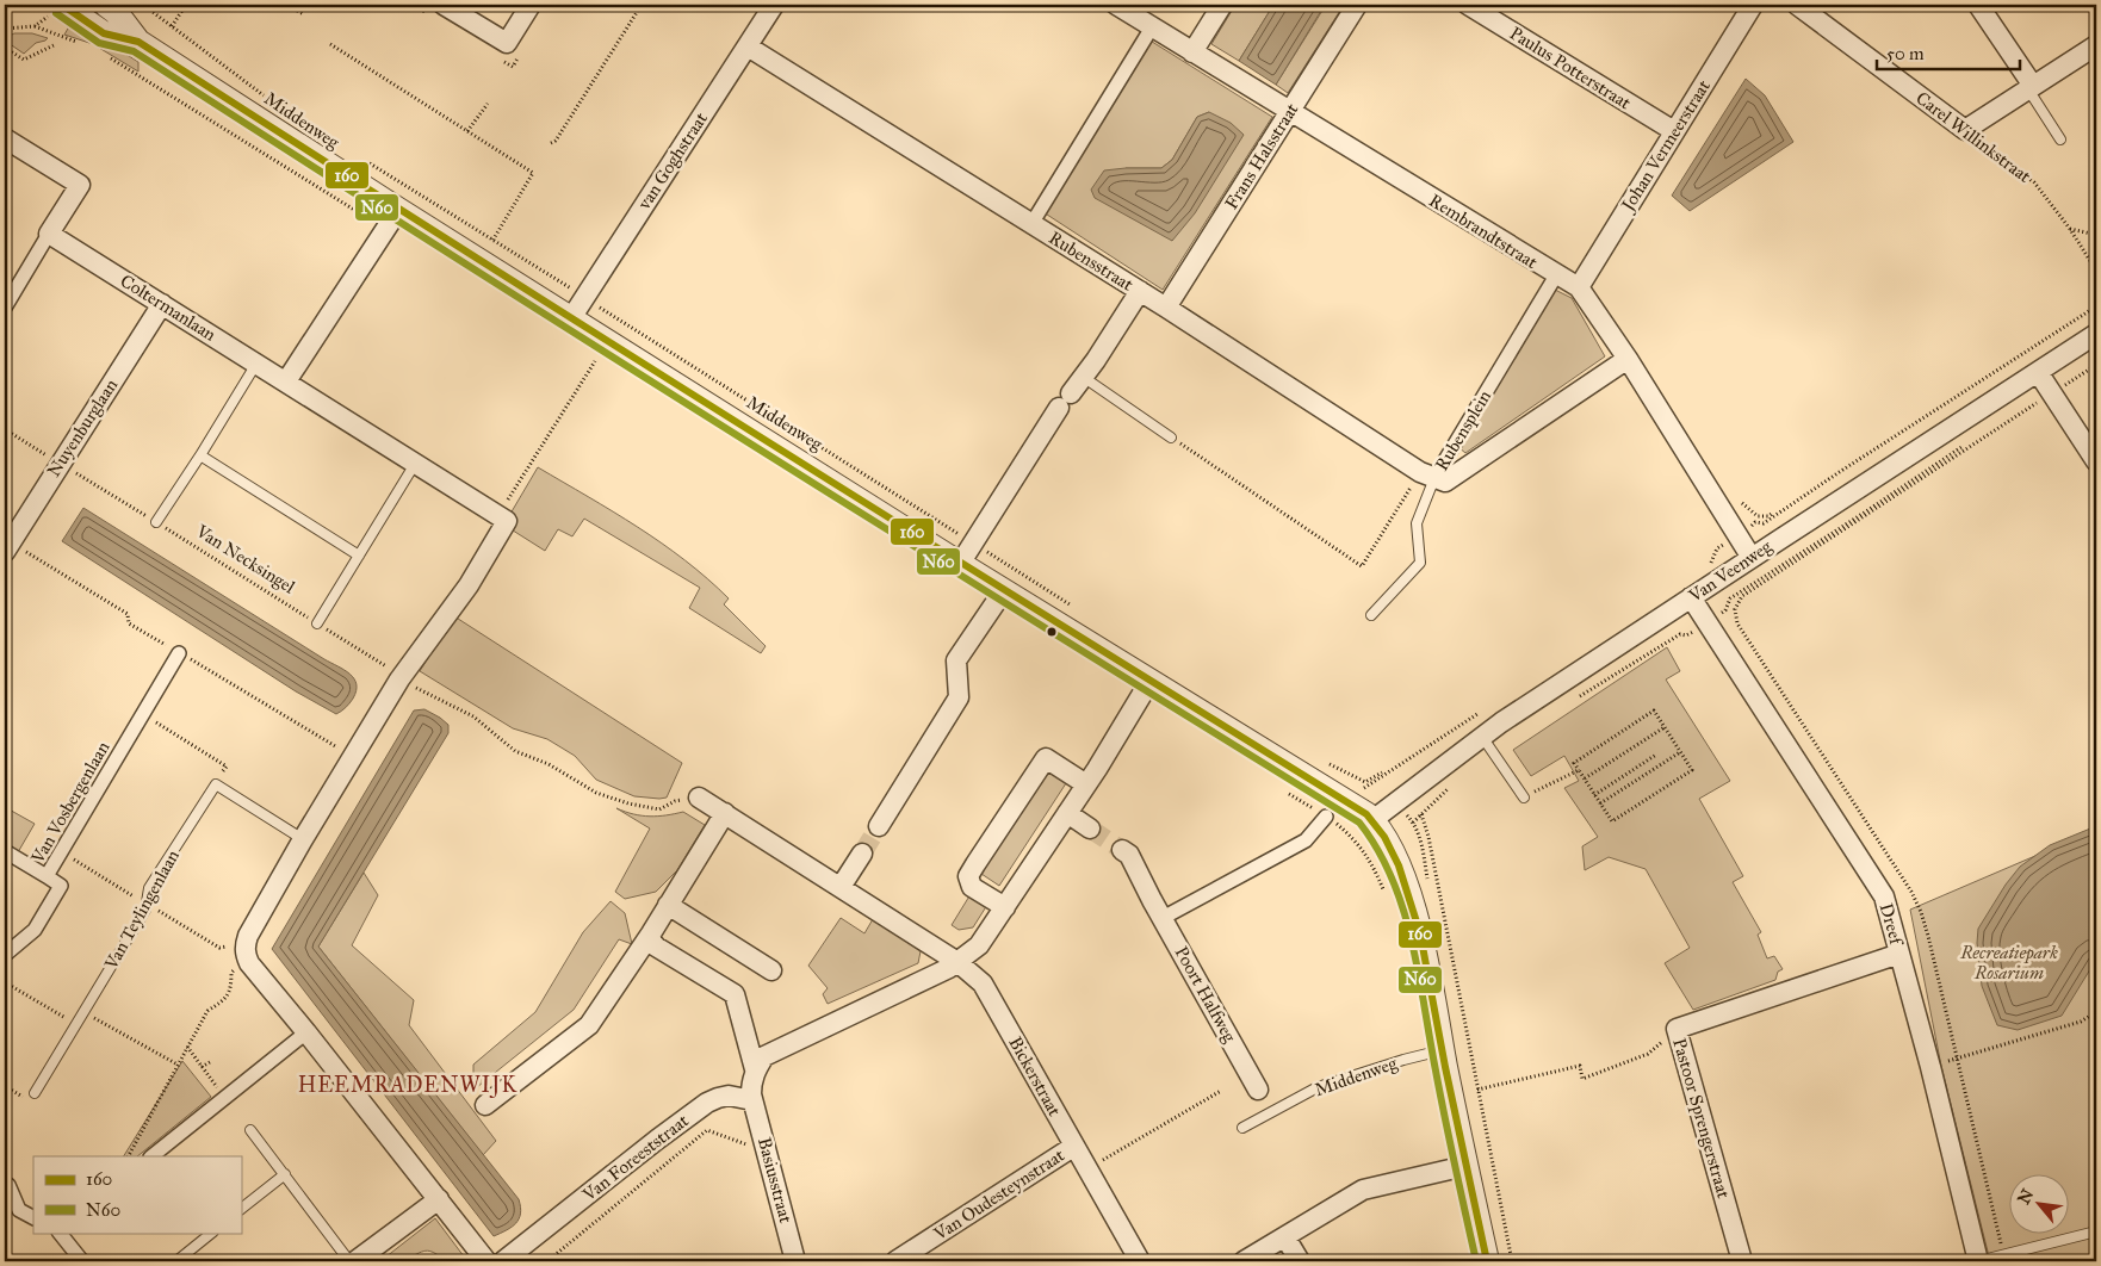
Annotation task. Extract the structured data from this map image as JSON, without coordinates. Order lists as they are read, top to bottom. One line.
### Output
{"streets":{"street":["Paulus Potterstraat","Middenweg","Carel Willinkstraat","Johan Vermeerstraat","Frans Halsstraat","van Goghstraat","Rembrandtstraat","Rubensstraat","Coltermanlaan","Nuyenburglaan","Rubensplein","Van Veenweg","Van Vosbergenlaan","Dreef","Poort Halfweg","Bickerstraat","Pastoor Sprengerstraat","Van Foreeststraat","Basiusstraat","Van Oudesteynstraat"],"lane":["Van Teylingenlaan"],"path":["Van Necksingel"]},"crossings":[["Paulus Potterstraat","Johan Vermeerstraat"],["Middenweg","van Goghstraat"],["Middenweg","Van Veenweg"],["Johan Vermeerstraat","Rembrandtstraat"],["Frans Halsstraat","Rembrandtstraat"],["Frans Halsstraat","Rubensstraat"],["van Goghstraat","Rubensstraat"],["Rembrandtstraat","Rubensplein"],["Rembrandtstraat","Van Veenweg"],["Rubensstraat","Rubensplein"],["Coltermanlaan","Nuyenburglaan"],["Nuyenburglaan","Van Necksingel"],["Van Necksingel","Bickerstraat"],["Van Veenweg","Dreef"],["Dreef","Pastoor Sprengerstraat"],["Bickerstraat","Van Oudesteynstraat"],["Van Foreeststraat","Basiusstraat"]],"districts":["HEEMRADENWIJK"],"parks":["Recreatiepark Rosarium"],"lines":["transit line 160","transit line N60"],"legend":["160","N60"],"scale_bar":"50 m","north":"top left"}
